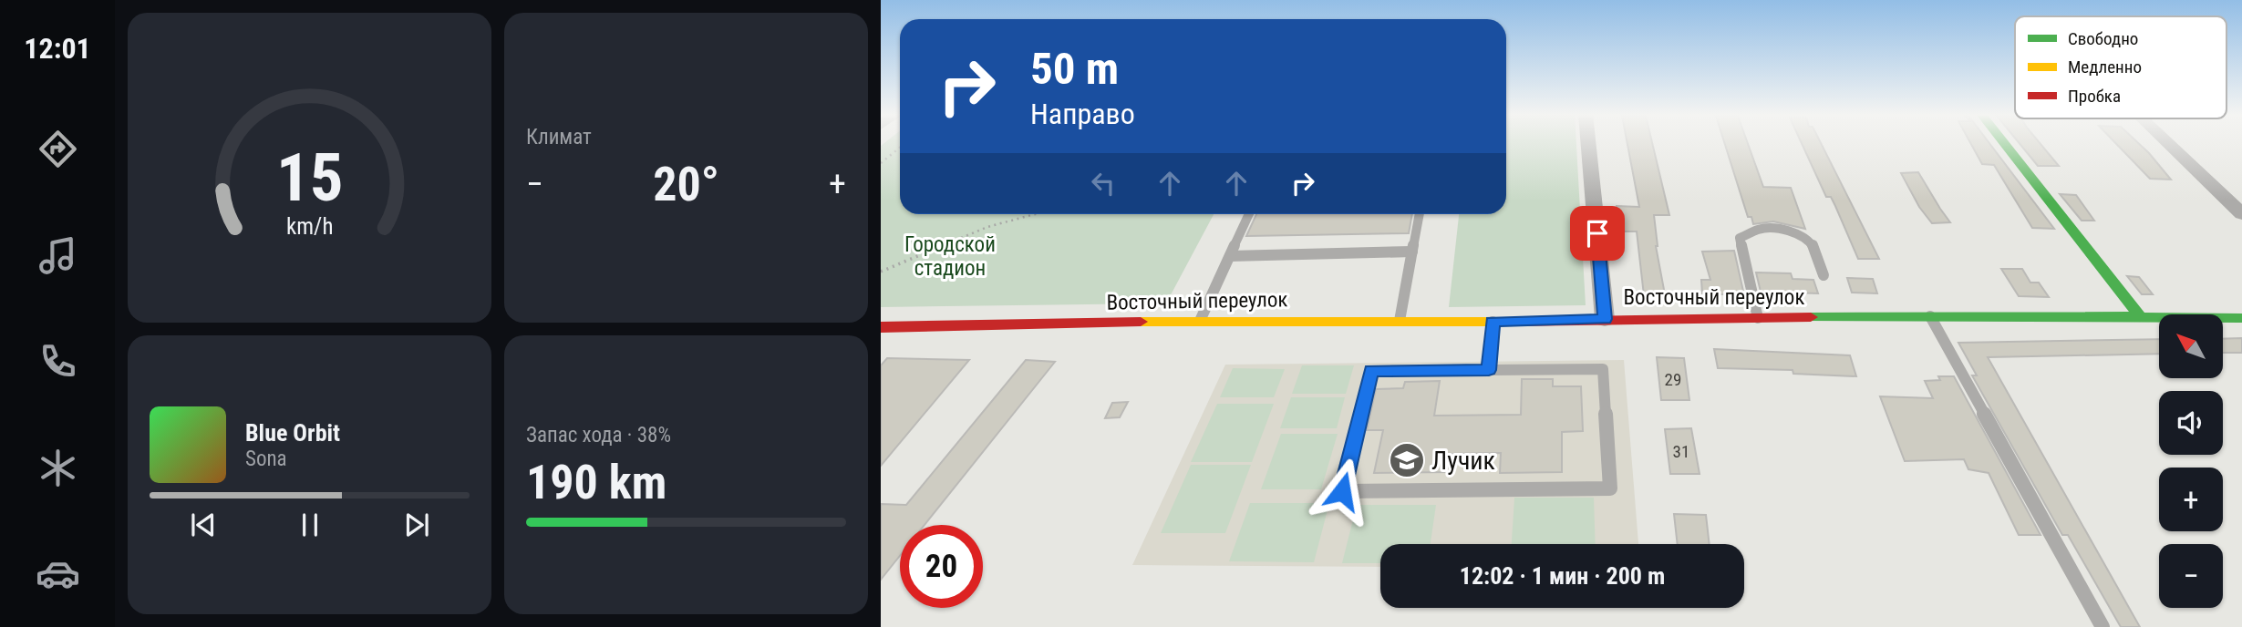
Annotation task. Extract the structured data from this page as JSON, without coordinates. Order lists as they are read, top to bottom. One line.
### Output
{"streets":{"street":["Восточный переулок"]},"parks":["Городской стадион"],"places":{"school or university":["Лучик"]},"house_numbers":["29","31"],"legend":["Свободно","Медленно","Пробка"],"north":"top left","page":{"tabs":"12:01","tile":["Климат",["Запас хода · 38%","190 km"]],"turn":["50 m","Направо"],"heat":["−","20°","+"],"map_buttons":["+","−"],"song":["Blue Orbit","Sona"],"limit":"20","trip":"12:02 · 1 мин · 200 m","gauge":["15","km/h"]}}
